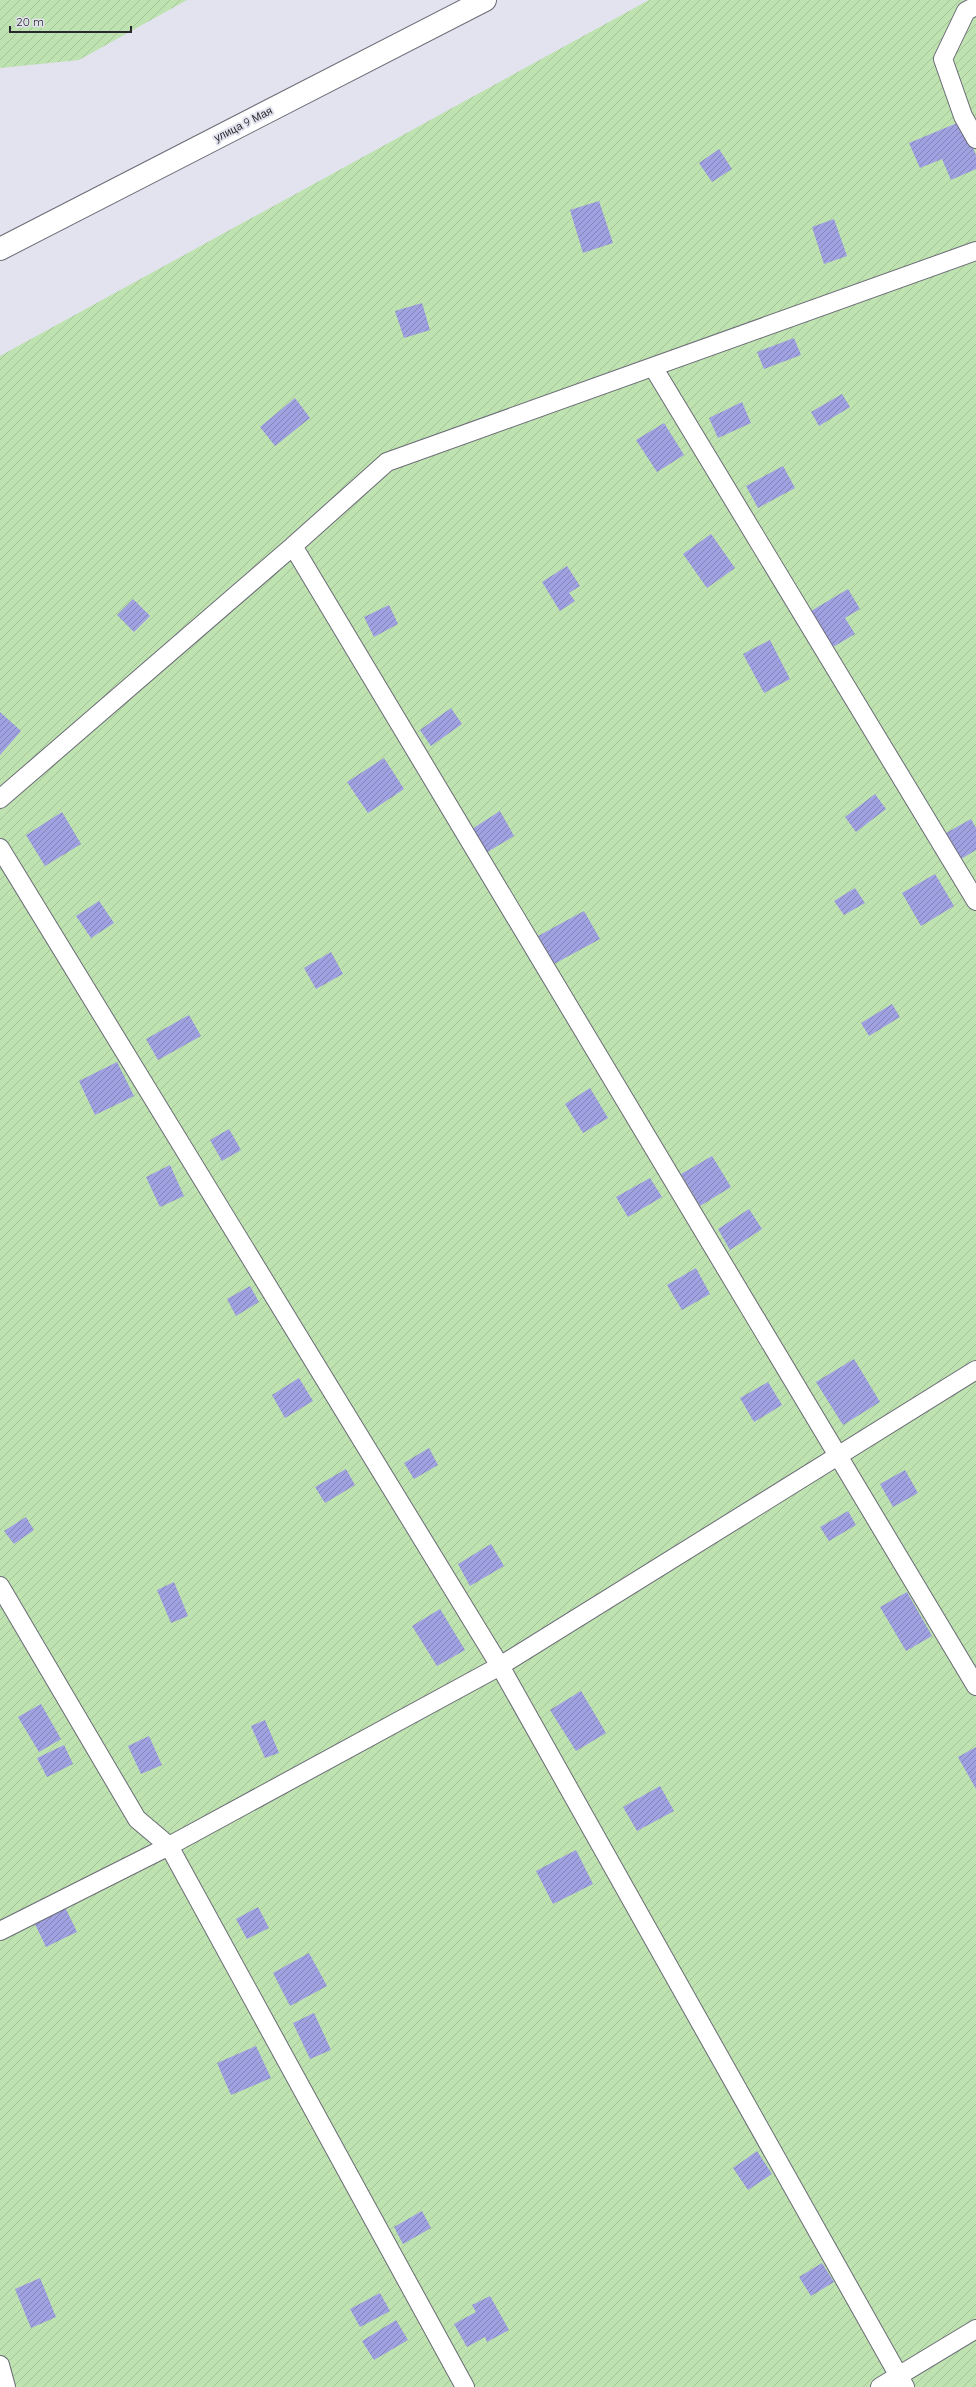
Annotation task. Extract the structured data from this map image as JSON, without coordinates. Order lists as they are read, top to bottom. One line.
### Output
{"streets":{"main road":["улица 9 Мая"]},"scale_bar":"20 m"}
